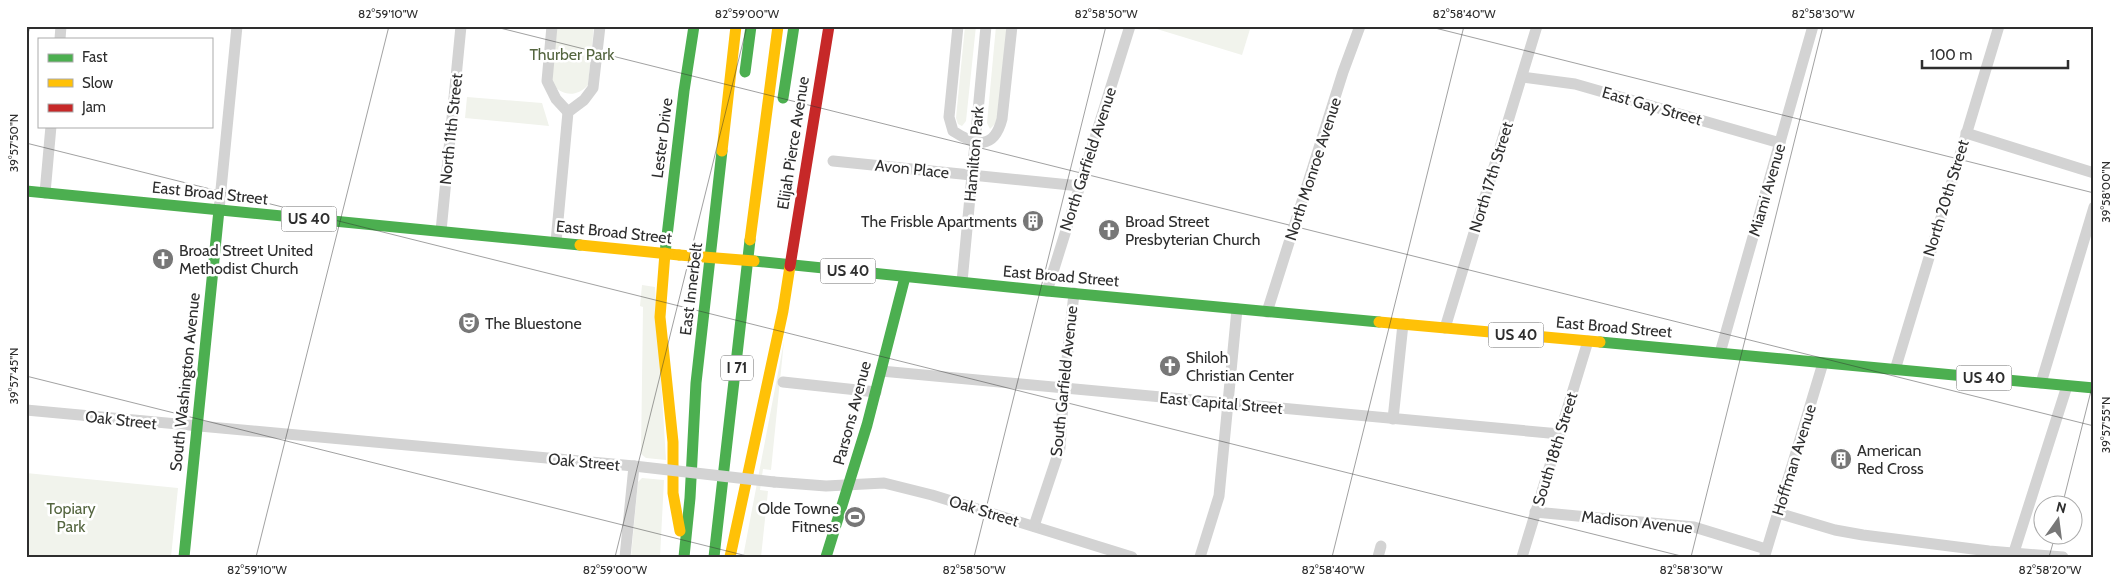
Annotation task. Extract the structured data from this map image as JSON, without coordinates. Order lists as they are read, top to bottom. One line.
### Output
{"streets":{"main road":["Lester Drive","Elijah Pierce Avenue","East Broad Street","US 40","East Innerbelt","I 71","South Washington Avenue","Parsons Avenue"],"street":["East Gay Street","North 11th Street","Hamilton Park","North Garfield Avenue","Avon Place","North Monroe Avenue","North 17th Street","Miami Avenue","North 20th Street","South Garfield Avenue","East Capital Street","Oak Street","South 18th Street","Hoffman Avenue","Madison Avenue"]},"crossings":[["East Gay Street","North 17th Street"],["East Gay Street","Miami Avenue"],["North 11th Street","East Broad Street"],["Lester Drive","East Broad Street"],["Lester Drive","East Innerbelt"],["Elijah Pierce Avenue","East Broad Street"],["Hamilton Park","Avon Place"],["Hamilton Park","East Broad Street"],["North Garfield Avenue","Avon Place"],["North Garfield Avenue","East Broad Street"],["North Monroe Avenue","East Broad Street"],["North 17th Street","East Broad Street"],["Miami Avenue","East Broad Street"],["East Broad Street","North 20th Street"],["East Broad Street","South Garfield Avenue"],["East Broad Street","South Washington Avenue"],["East Broad Street","Parsons Avenue"],["East Broad Street","South 18th Street"],["East Broad Street","Hoffman Avenue"],["South Garfield Avenue","East Capital Street"],["South Garfield Avenue","Oak Street"],["South Washington Avenue","Oak Street"],["East Capital Street","Parsons Avenue"],["East Capital Street","South 18th Street"],["Parsons Avenue","Oak Street"],["South 18th Street","Madison Avenue"],["Hoffman Avenue","Madison Avenue"]],"parks":["Thurber Park","Topiary Park"],"places":{"building":["The Frisble Apartments","American Red Cross"],"church":["Broad Street Presbyterian Church","Broad Street United Methodist Church","Shiloh Christian Center"],"theatre":["The Bluestone"],"sports":["Olde Towne Fitness"]},"legend":["Fast","Slow","Jam"],"scale_bar":"100 m","north":"top","coordinates":["82°59'10\"W","82°59'00\"W","82°58'50\"W","82°58'40\"W","82°58'30\"W","39°57'50\"N","39°58'00\"N","39°57'45\"N","39°57'55\"N","82°58'20\"W"]}
